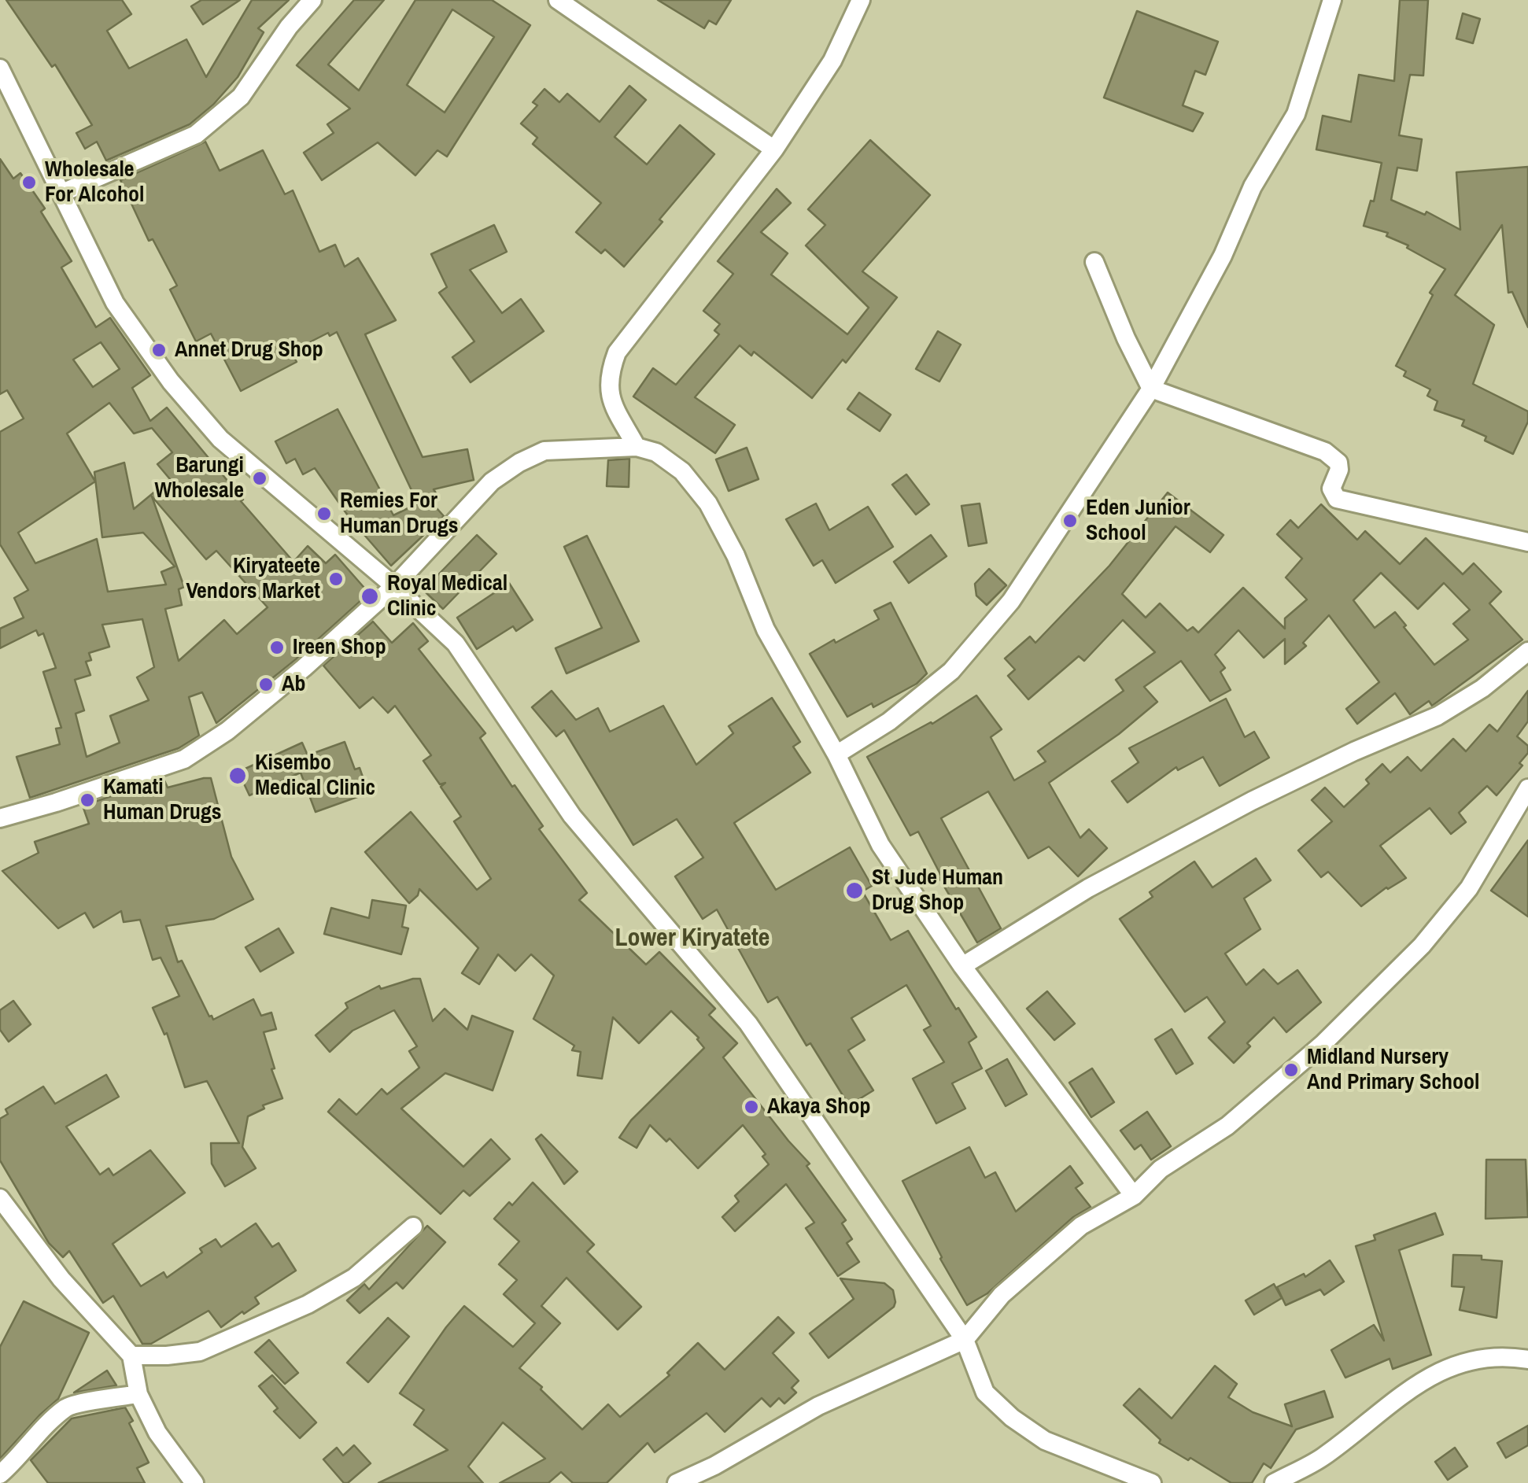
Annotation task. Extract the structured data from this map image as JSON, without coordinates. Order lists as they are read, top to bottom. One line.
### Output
{"districts":["Lower Kiryatete"],"places":["Wholesale For Alcohol","Annet Drug Shop","Barungi Wholesale","Remies For Human Drugs","Eden Junior School","Kiryateete Vendors Market","Royal Medical Clinic","Ireen Shop","Ab","Kisembo Medical Clinic","Kamati Human Drugs","St Jude Human Drug Shop","Midland Nursery And Primary School","Akaya Shop"]}
